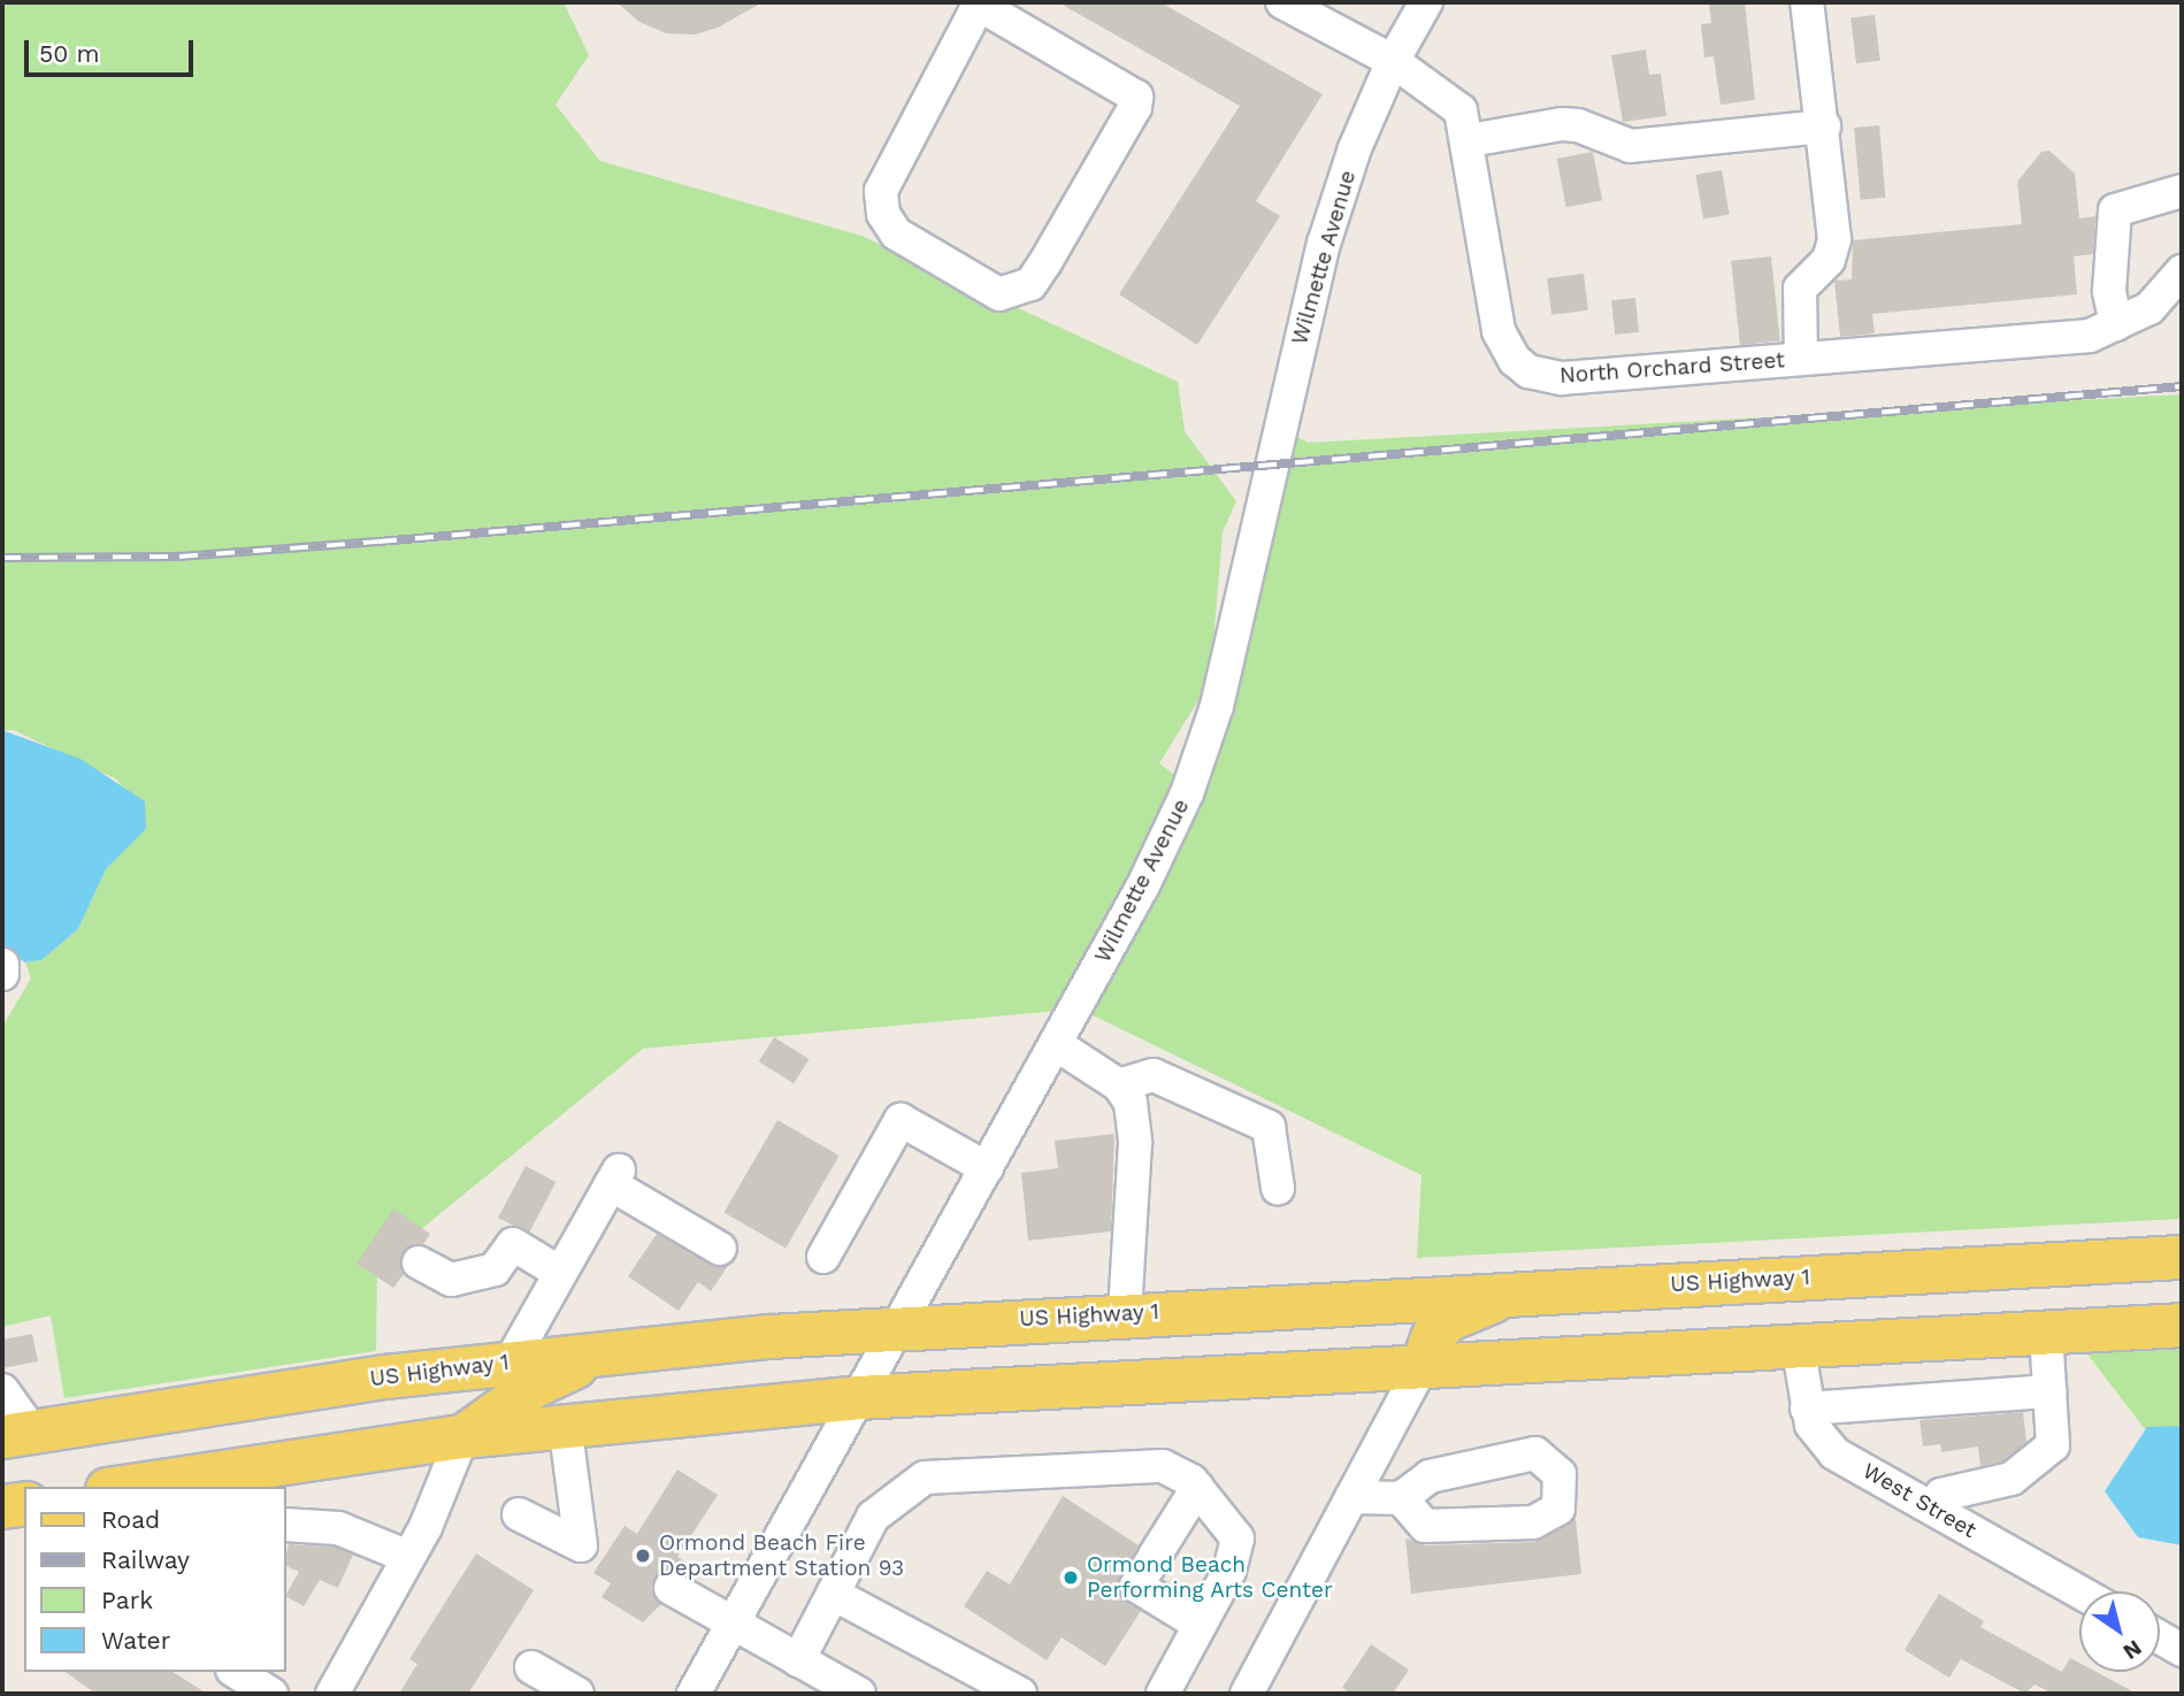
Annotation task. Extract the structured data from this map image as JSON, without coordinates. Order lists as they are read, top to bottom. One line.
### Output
{"streets":{"main road":["US Highway 1"],"street":["Wilmette Avenue","North Orchard Street","West Street"]},"crossings":[["Wilmette Avenue","North Orchard Street"],["Wilmette Avenue","US Highway 1"]],"places":["Ormond Beach Fire Department Station 93","Ormond Beach Performing Arts Center"],"legend":["Road","Railway","Park","Water"],"scale_bar":"50 m","north":"bottom right"}
